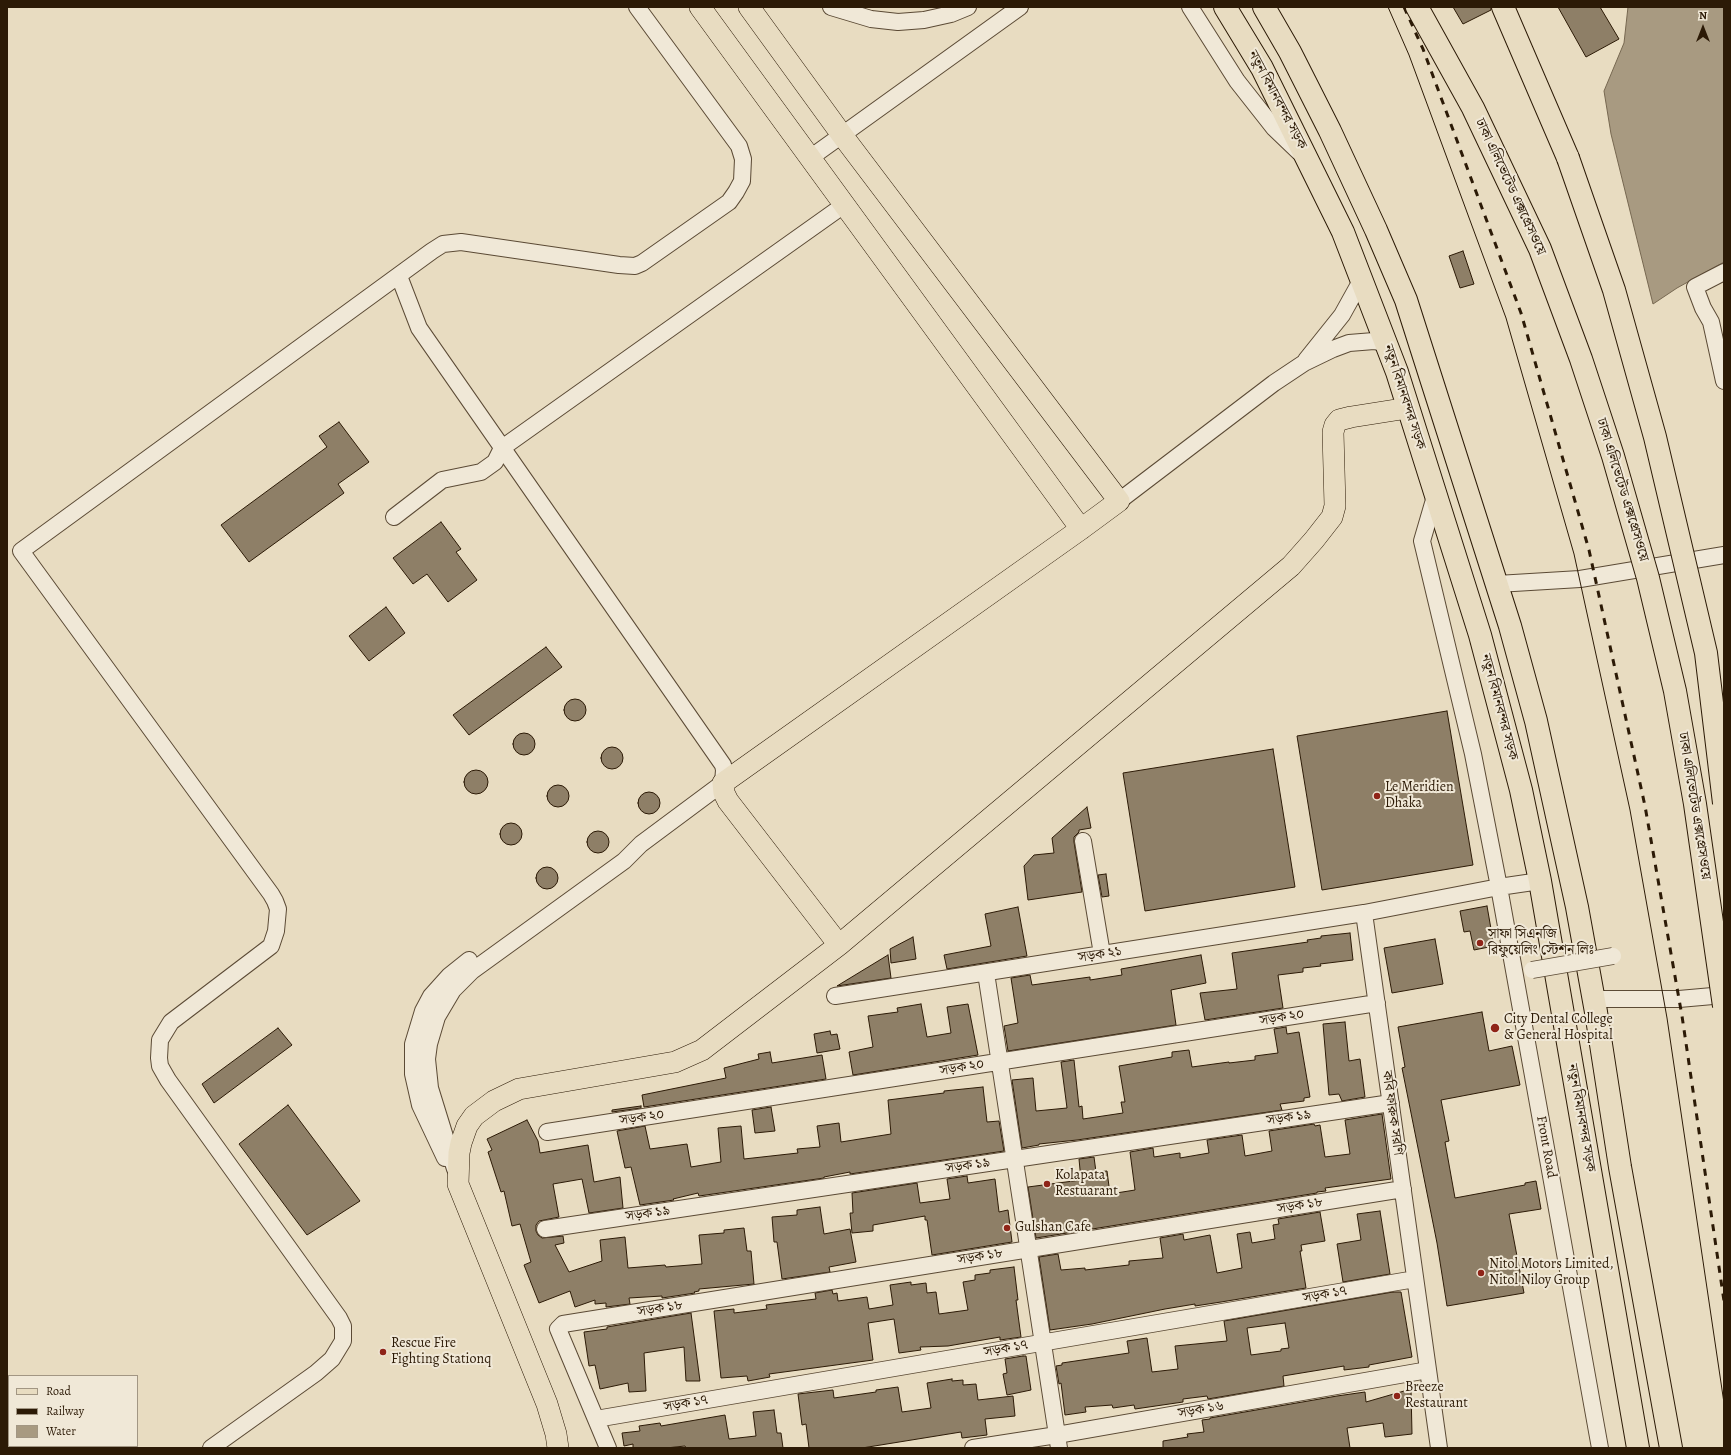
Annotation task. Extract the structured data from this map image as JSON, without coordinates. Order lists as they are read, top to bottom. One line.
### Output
{"streets":{"highway":["নতুন বিমানবন্দর সড়ক","ঢাকা এলিভেটেড এক্সপ্রেসওয়ে"],"street":["সড়ক ২১","সড়ক ২০","কবি ফারুক সরণি","সড়ক ১৯","Front Road","সড়ক ১৮","সড়ক ১৭","সড়ক ১৬"]},"crossings":[["নতুন বিমানবন্দর সড়ক","Front Road"],["সড়ক ২১","কবি ফারুক সরণি"],["সড়ক ২০","কবি ফারুক সরণি"],["কবি ফারুক সরণি","সড়ক ১৯"],["কবি ফারুক সরণি","সড়ক ১৮"],["কবি ফারুক সরণি","সড়ক ১৭"],["কবি ফারুক সরণি","সড়ক ১৬"],["সড়ক ১৮","সড়ক ১৭"]],"places":["Le Meridien Dhaka","সাফা সিএনজি রিফুয়েলিং স্টেশন লিঃ","City Dental College & General Hospital","Kolapata Restuarant","Gulshan Cafe","Nitol Motors Limited, Nitol Niloy Group","Rescue Fire Fighting Stationq","Breeze Restaurant"],"legend":["Road","Railway","Water"],"north":"top"}
